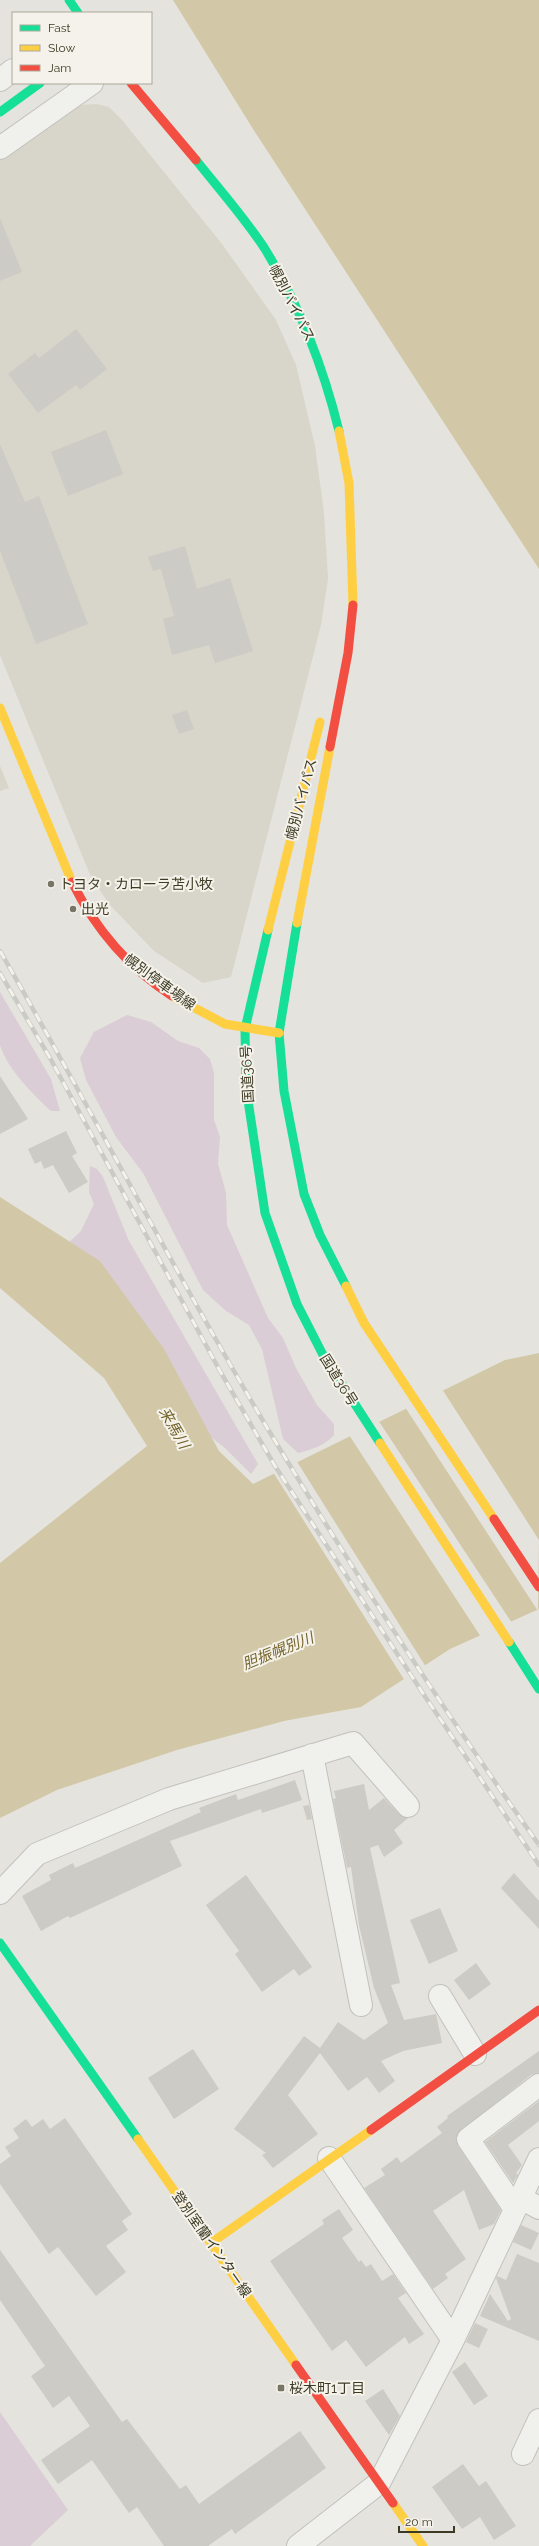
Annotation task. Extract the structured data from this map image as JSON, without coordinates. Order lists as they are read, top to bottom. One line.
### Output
{"streets":{"main road":["幌別バイパス","幌別停車場線","国道36号","登別室蘭インター線"]},"crossings":[["幌別バイパス","幌別停車場線"],["幌別バイパス","国道36号"],["幌別停車場線","国道36号"]],"water":["来馬川","胆振幌別川"],"places":{"other":["トヨタ・カローラ苫小牧","出光"],"transit":["桜木町1丁目"]},"legend":["Fast","Slow","Jam"],"scale_bar":"20 m"}
